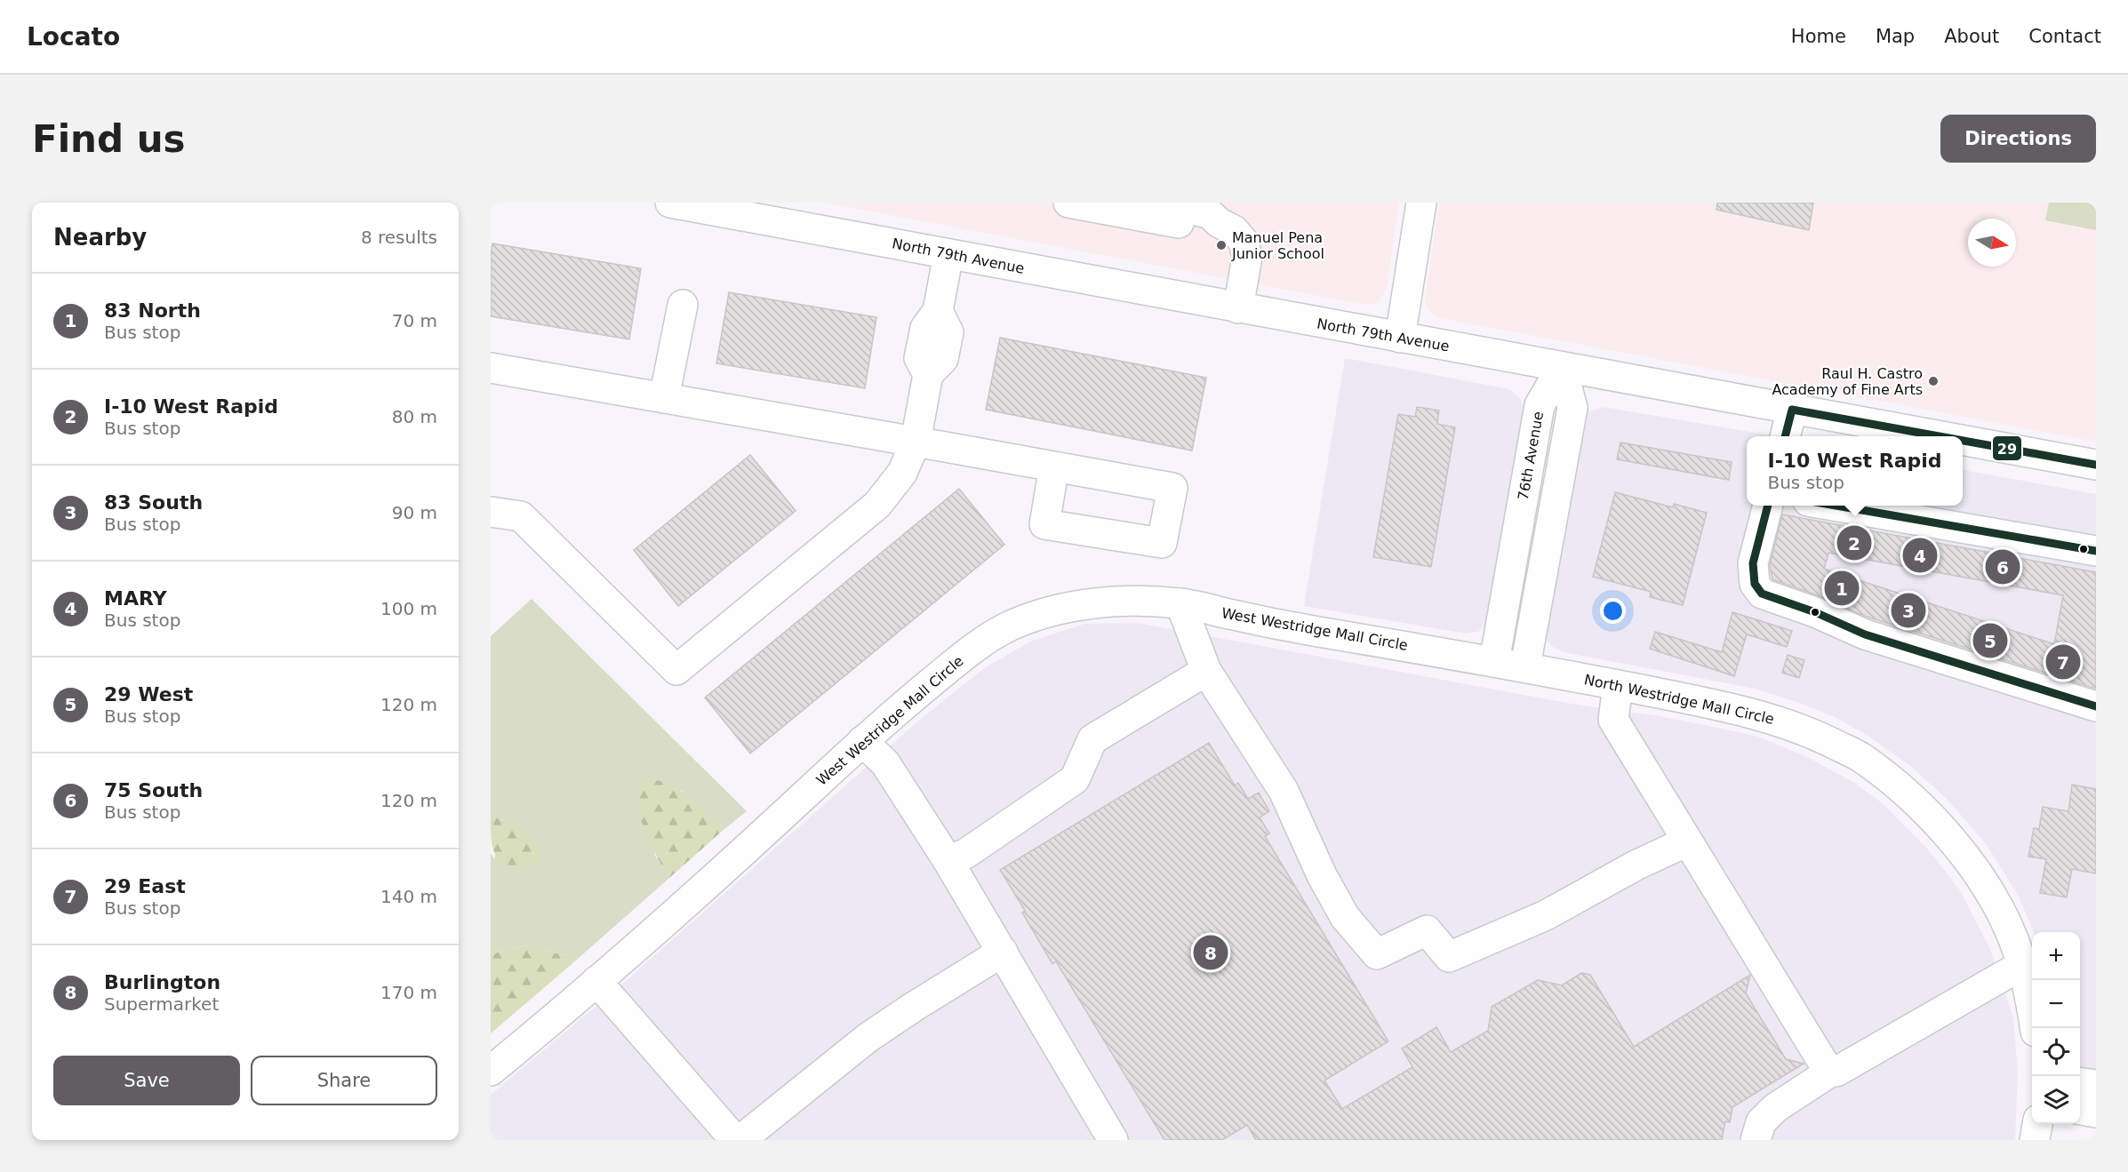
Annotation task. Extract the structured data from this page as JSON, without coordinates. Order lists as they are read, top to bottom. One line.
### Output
{"streets":{"street":["North 79th Avenue","76th Avenue","West Westridge Mall Circle","North Westridge Mall Circle"]},"crossings":[["North 79th Avenue","76th Avenue"],["76th Avenue","West Westridge Mall Circle"],["76th Avenue","North Westridge Mall Circle"],["West Westridge Mall Circle","North Westridge Mall Circle"]],"places":["Manuel Pena Junior School","Raul H. Castro Academy of Fine Arts"],"lines":["transit line 29"],"north":"right","page":{"header":"Locato","nav":["Home","Map","About","Contact"],"buttons":["Directions",["Save","Share"]],"title":"Find us","heading":["Nearby","8 results"],"list":[{"mark":"1","name":"83 North","note":"Bus stop","value":"70 m"},{"mark":"2","name":"I-10 West Rapid","note":"Bus stop","value":"80 m"},{"mark":"3","name":"83 South","note":"Bus stop","value":"90 m"},{"mark":"4","name":"MARY","note":"Bus stop","value":"100 m"},{"mark":"5","name":"29 West","note":"Bus stop","value":"120 m"},{"mark":"6","name":"75 South","note":"Bus stop","value":"120 m"},{"mark":"7","name":"29 East","note":"Bus stop","value":"140 m"},{"mark":"8","name":"Burlington","note":"Supermarket","value":"170 m"}],"popup":["I-10 West Rapid","Bus stop"],"pins":["2","4","6","1","3","5","7","8"],"map_buttons":["+","−"]}}
